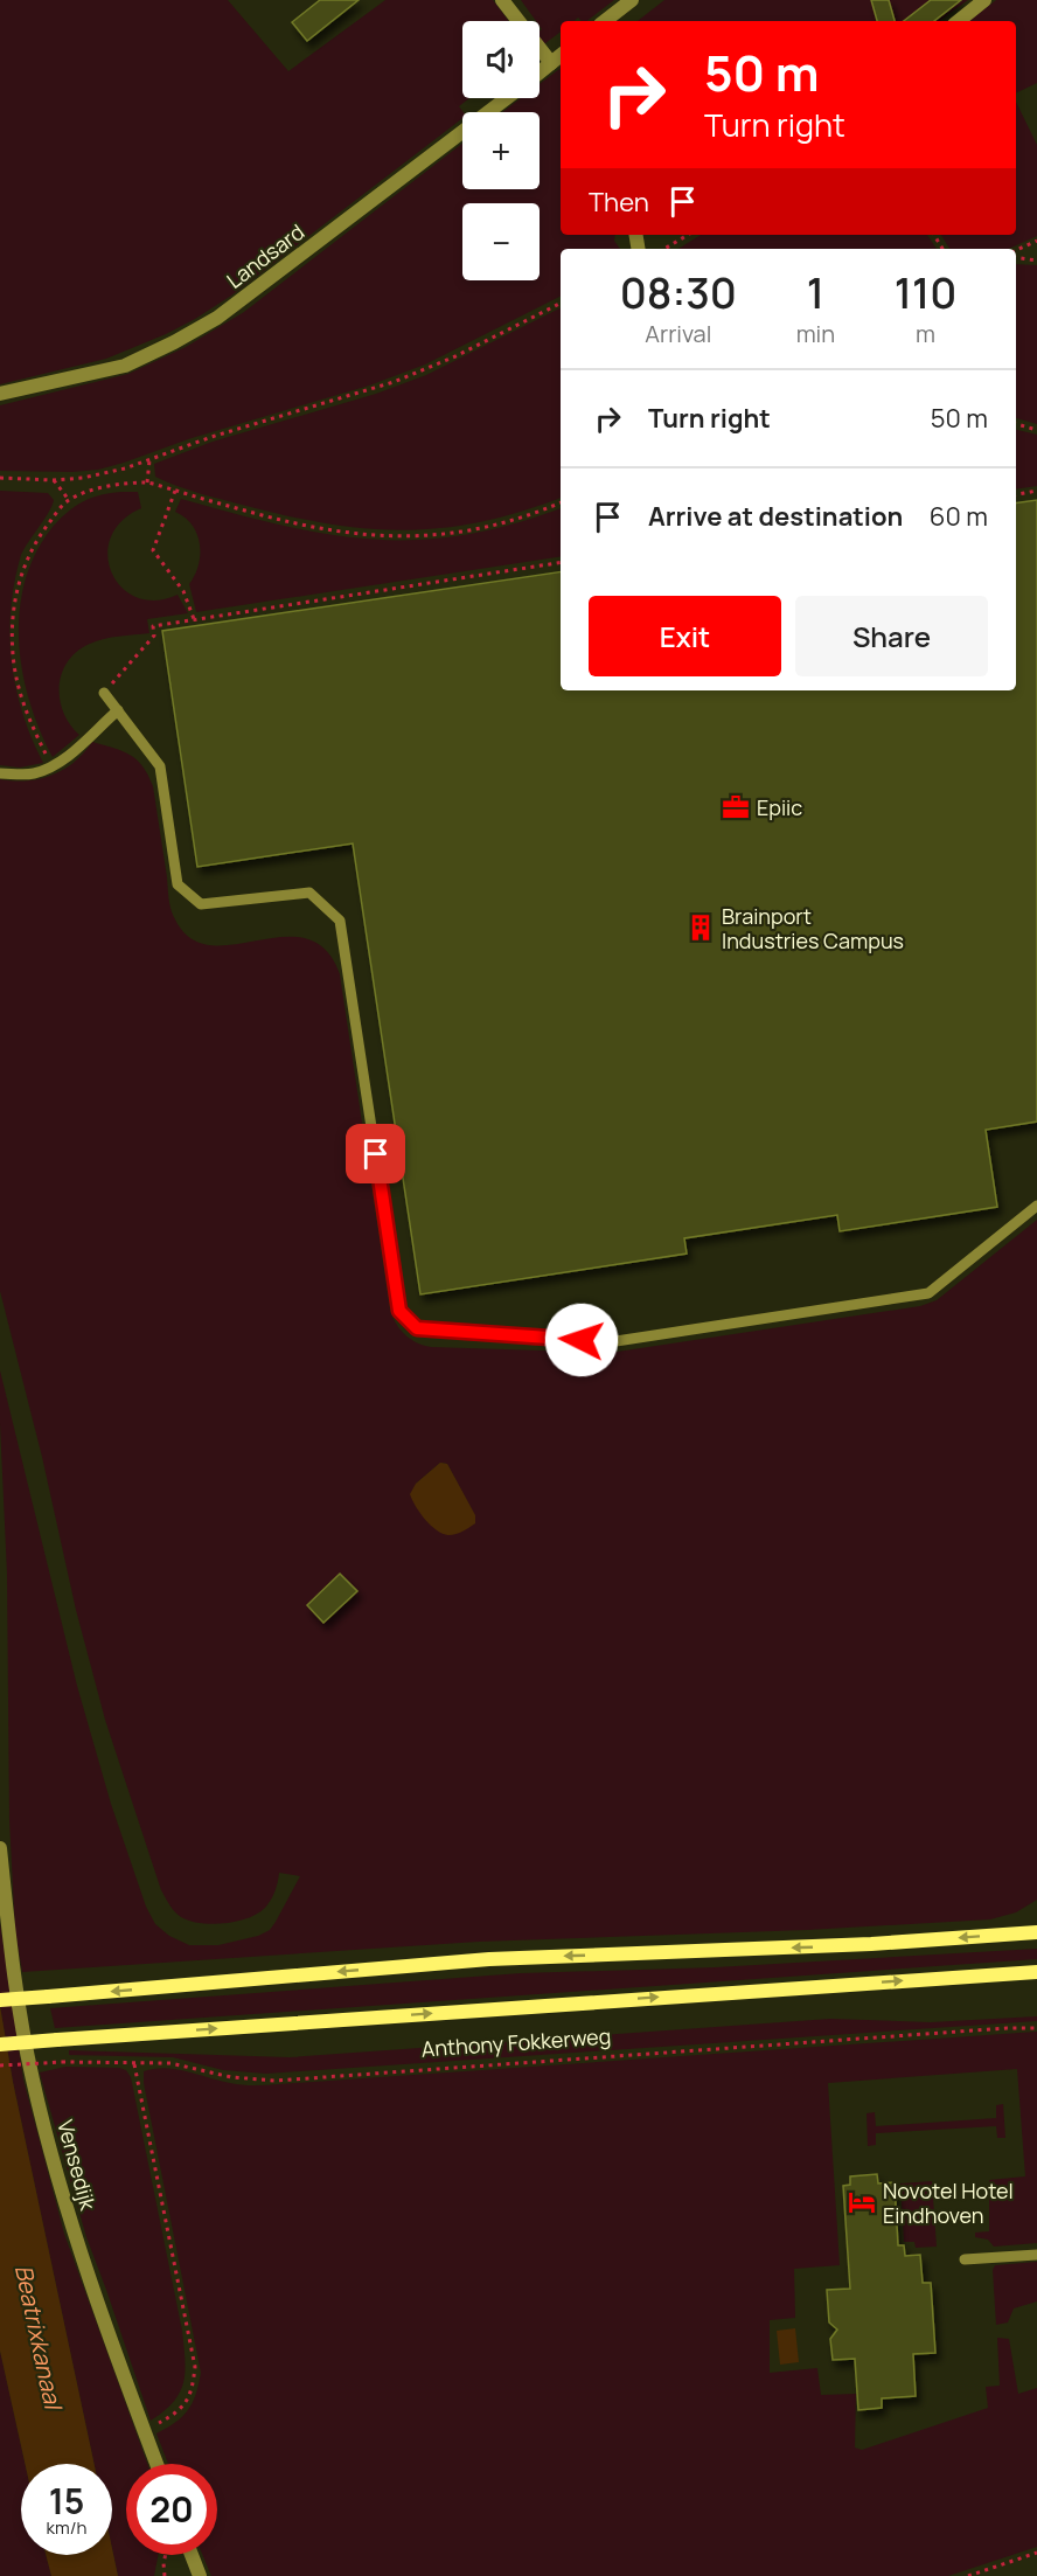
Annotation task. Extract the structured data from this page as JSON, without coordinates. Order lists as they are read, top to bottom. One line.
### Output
{"streets":{"main road":["Anthony Fokkerweg"],"street":["Landsard","Vensedijk"]},"water":["Beatrixkanaal"],"places":{"office":["Epiic"],"building":["Brainport Industries Campus"],"hotel":["Novotel Hotel Eindhoven"]},"page":{"map_buttons":["+","−"],"turn":["50 m","Turn right"],"then":"Then","eta":["08:30","Arrival","1","min","110","m"],"list":[{"name":"Turn right","value":"50 m"},{"name":"Arrive at destination","value":"60 m"}],"buttons":["Exit","Share"],"speed":"15 km/h","limit":"20"}}
